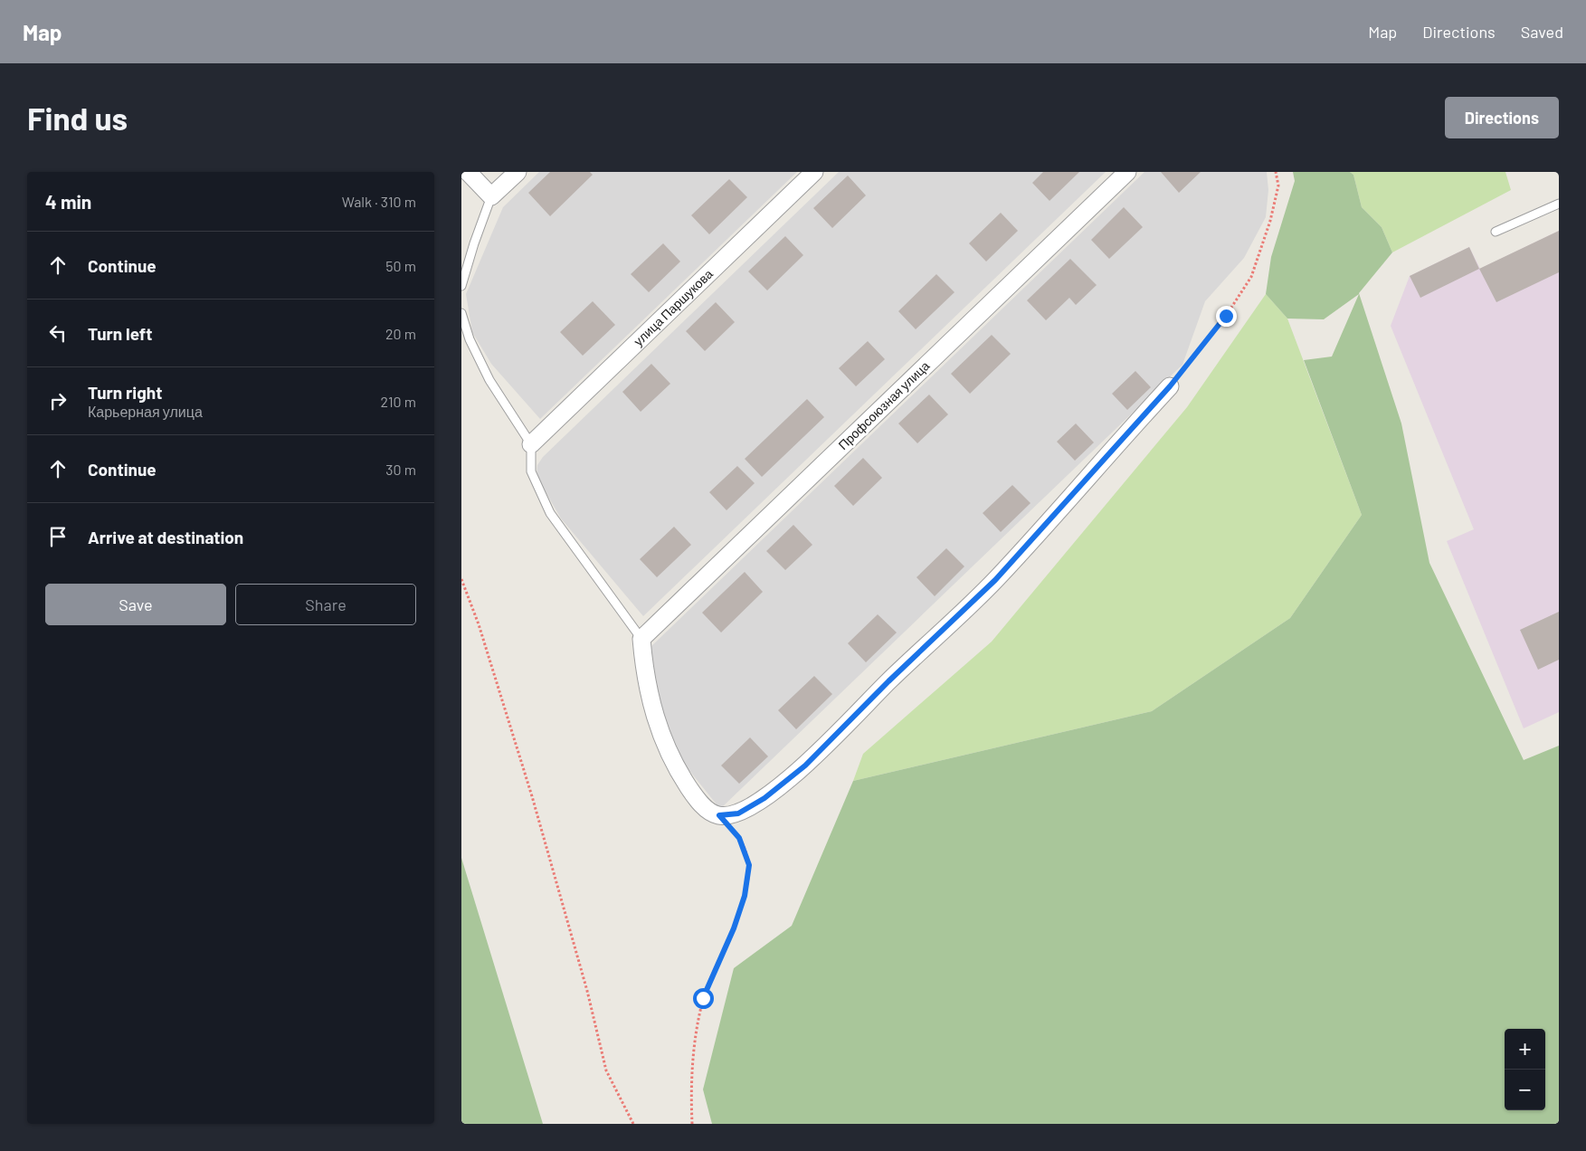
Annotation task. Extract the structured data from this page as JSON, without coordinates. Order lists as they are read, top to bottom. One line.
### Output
{"streets":{"street":["улица Паршукова","Профсоюзная улица"]},"page":{"header":"Map","nav":["Map","Directions","Saved"],"buttons":["Directions",["Save","Share"]],"title":"Find us","heading":["4 min","Walk · 310 m"],"list":[["Continue","50 m"],["Turn left","20 m"],["Turn right","Карьерная улица","210 m"],["Continue","30 m"],"Arrive at destination"],"map_buttons":["+","−"]}}
